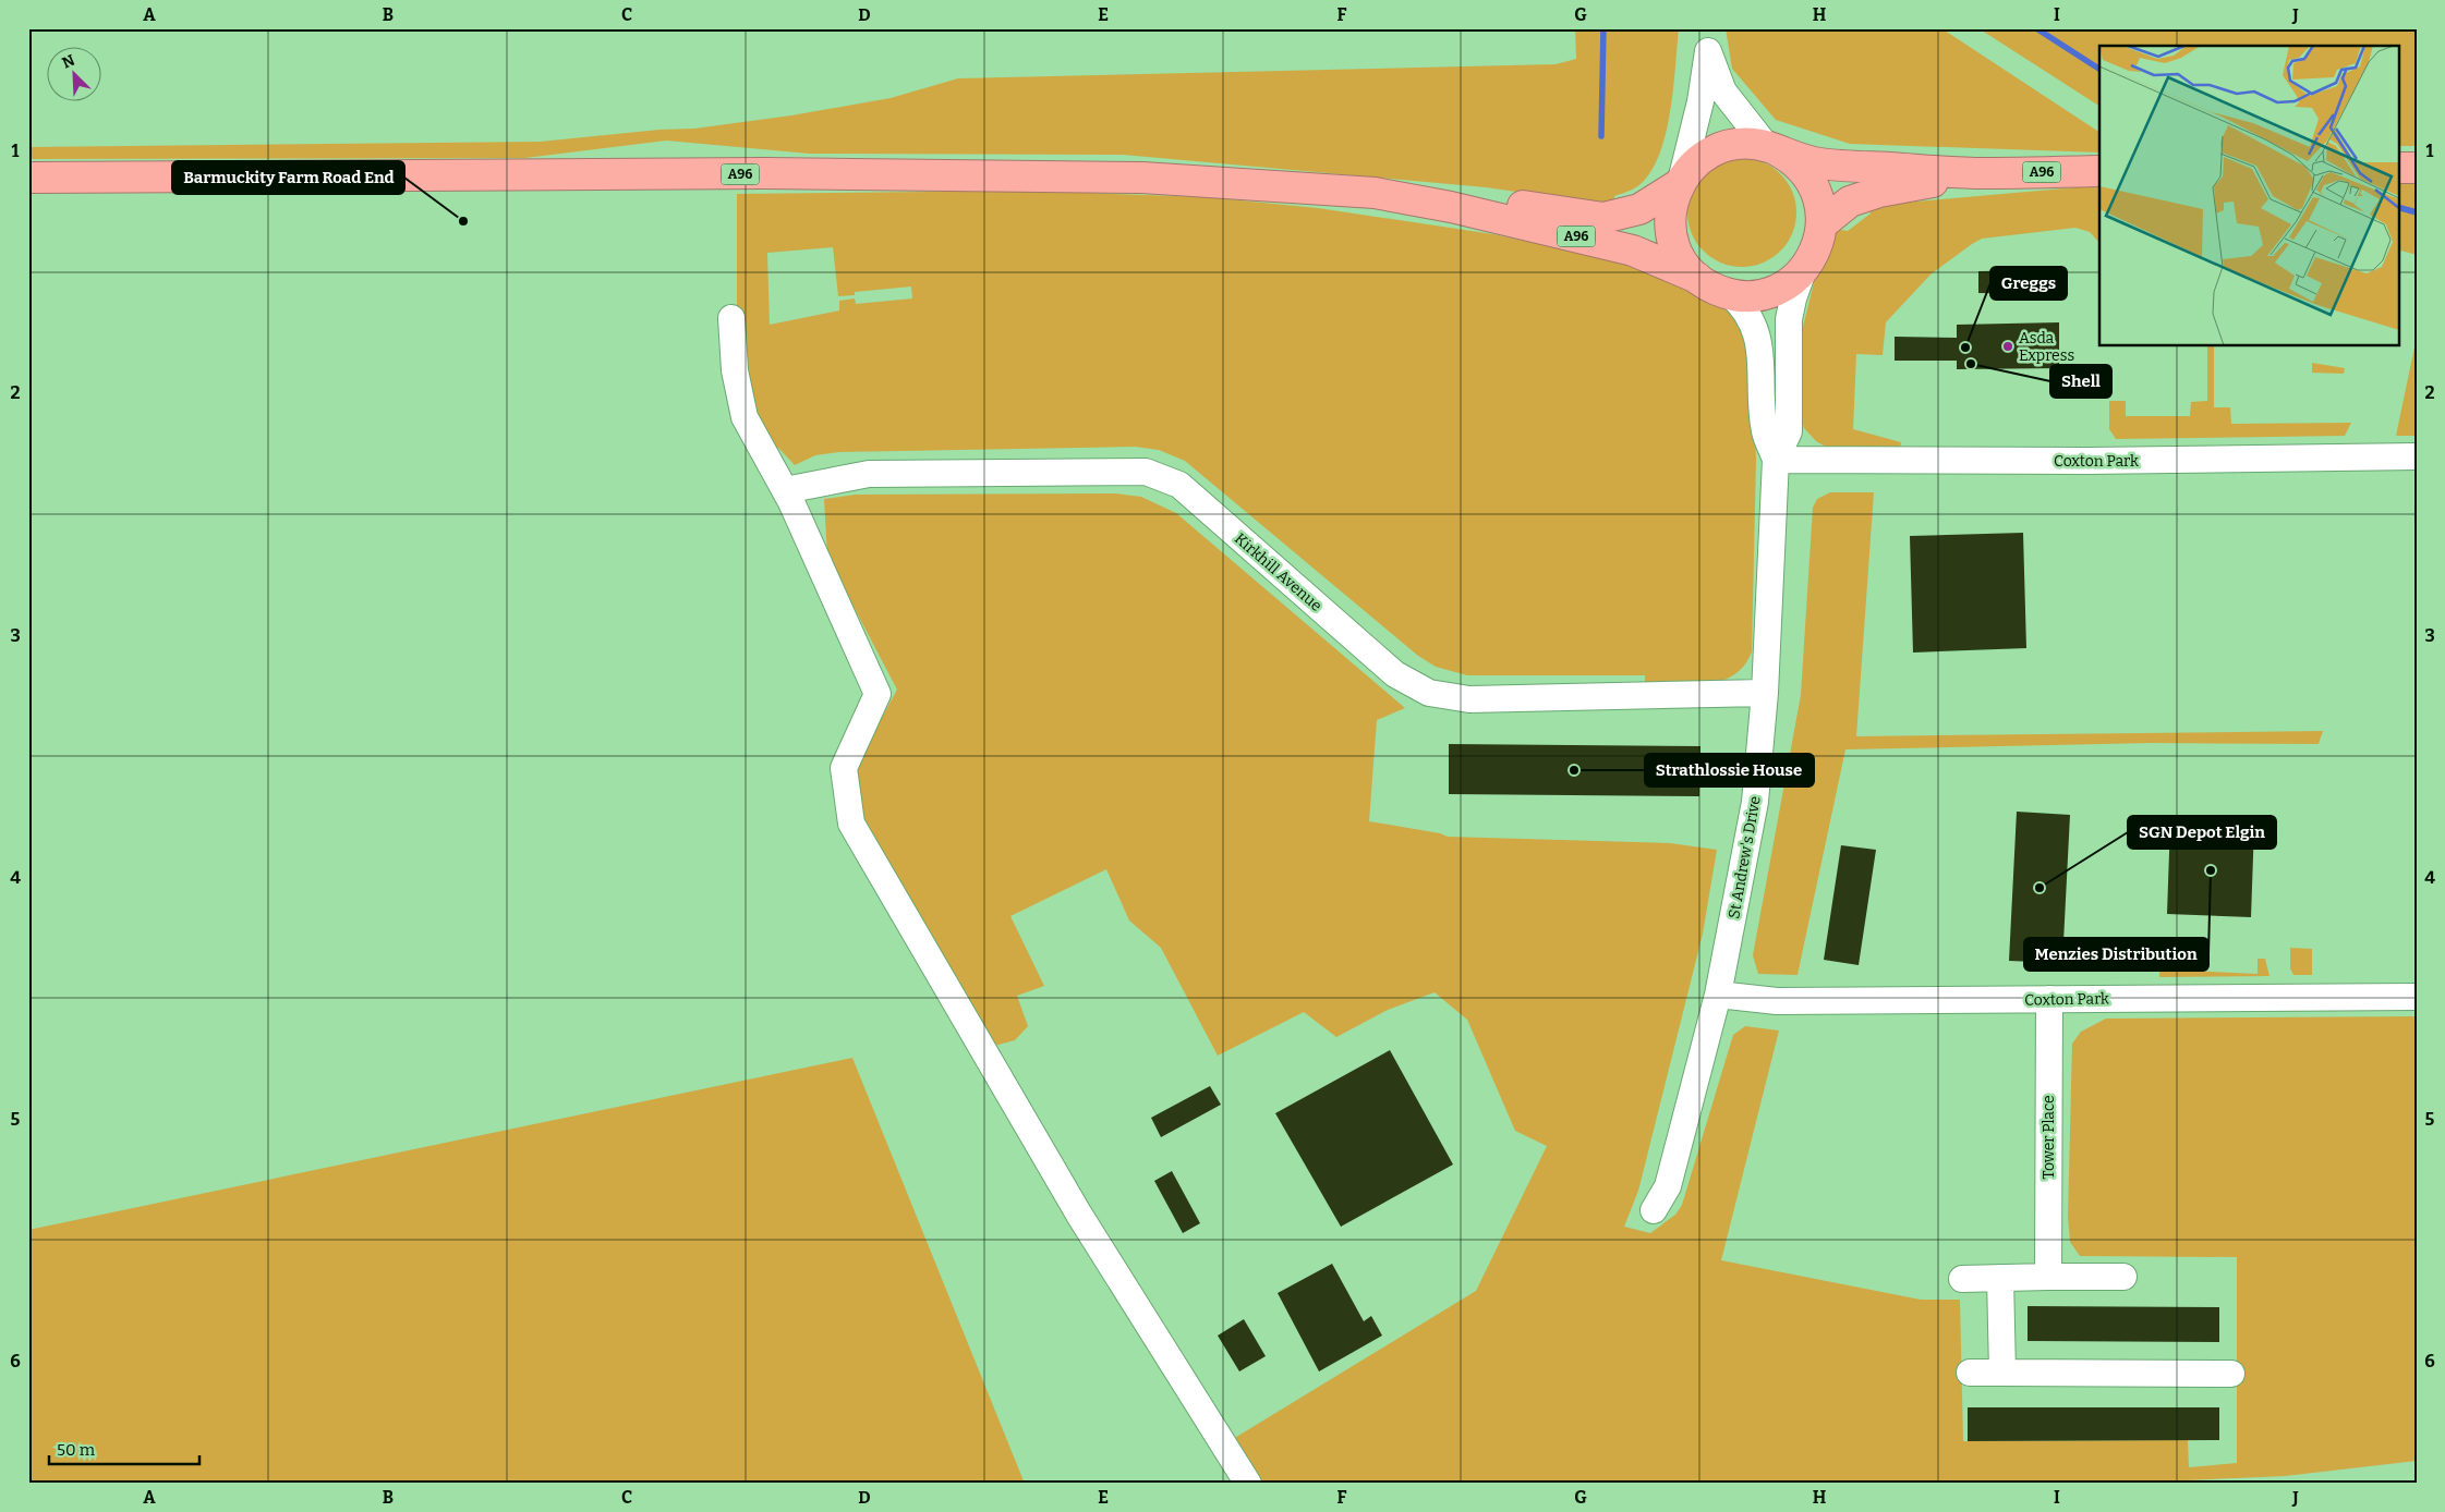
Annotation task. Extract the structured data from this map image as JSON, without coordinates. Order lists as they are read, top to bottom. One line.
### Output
{"streets":{"highway":["A96"],"street":["Coxton Park","Kirkhill Avenue","St Andrew's Drive","Tower Place"]},"crossings":[["A96","St Andrew's Drive"],["Coxton Park","St Andrew's Drive"],["Coxton Park","Tower Place"],["Kirkhill Avenue","St Andrew's Drive"]],"places":["Barmuckity Farm Road End","Asda Express","Greggs","Shell","Strathlossie House","Menzies Distribution","SGN Depot Elgin"],"scale_bar":"50 m","north":"top left","grid":{"columns":["A","B","C","D","E","F","G","H","I","J"],"rows":["1","2","3","4","5","6"]}}
